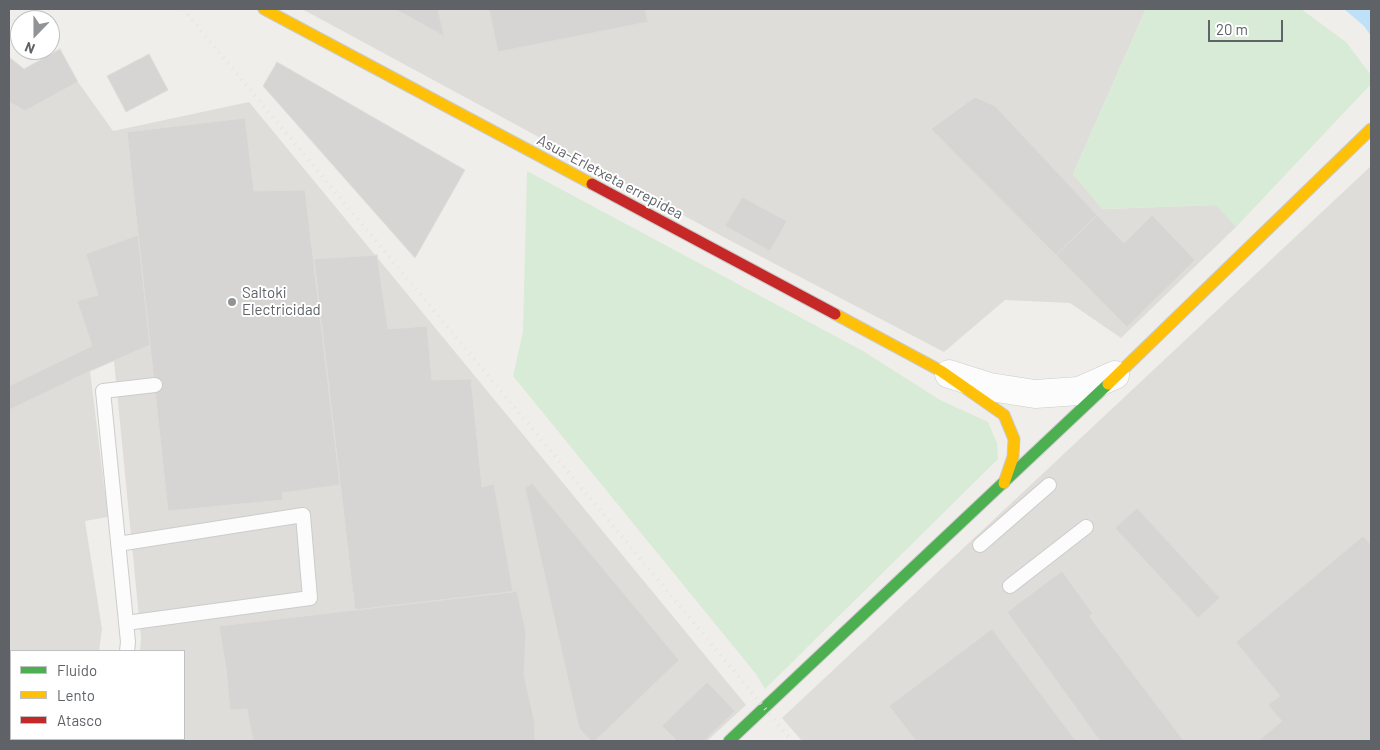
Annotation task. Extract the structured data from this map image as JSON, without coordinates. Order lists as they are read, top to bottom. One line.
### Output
{"streets":{"street":["Asua-Erletxeta errepidea"]},"places":["Saltoki Electricidad"],"legend":["Fluido","Lento","Atasco"],"scale_bar":"20 m","north":"bottom"}
